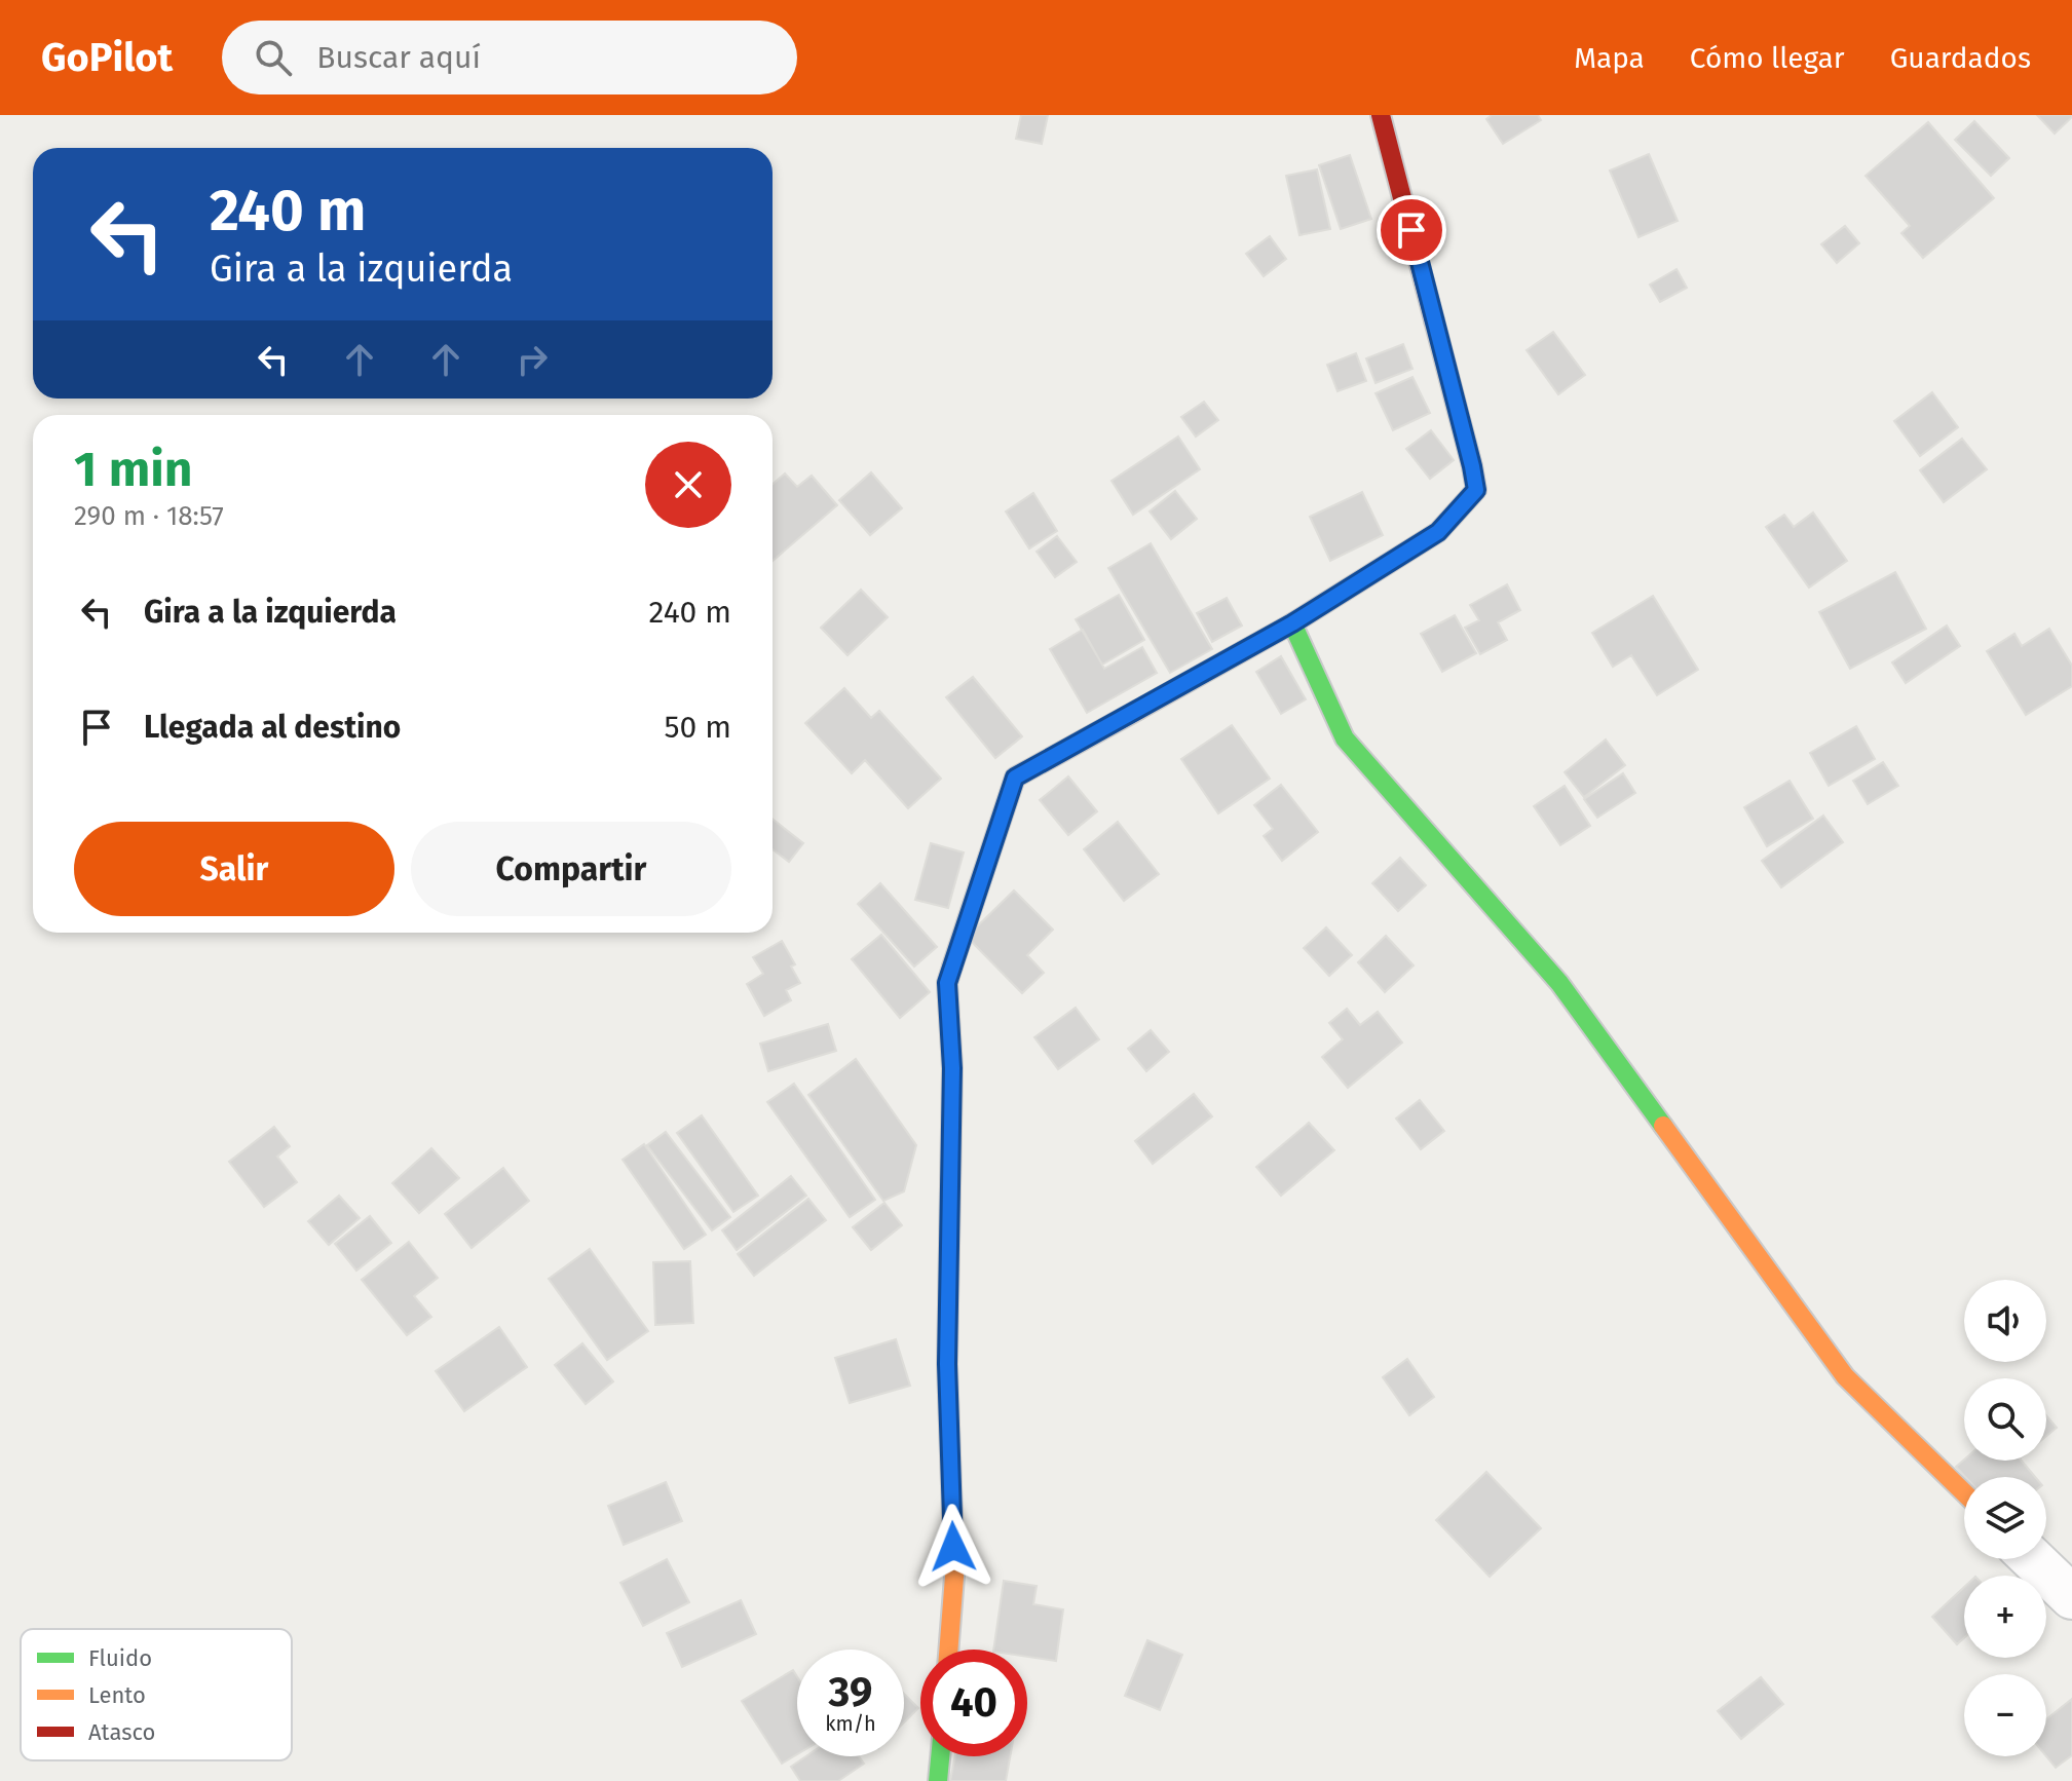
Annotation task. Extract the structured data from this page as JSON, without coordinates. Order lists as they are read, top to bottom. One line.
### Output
{"legend":["Fluido","Lento","Atasco"],"page":{"header":"GoPilot","search":"Buscar aquí","nav":["Mapa","Cómo llegar","Guardados"],"turn":["240 m","Gira a la izquierda"],"heading":["1 min","290 m · 18:57"],"list":[{"name":"Gira a la izquierda","value":"240 m"},{"name":"Llegada al destino","value":"50 m"}],"buttons":["Salir","Compartir"],"map_buttons":["+","−"],"speed":"39 km/h","limit":"40"}}
